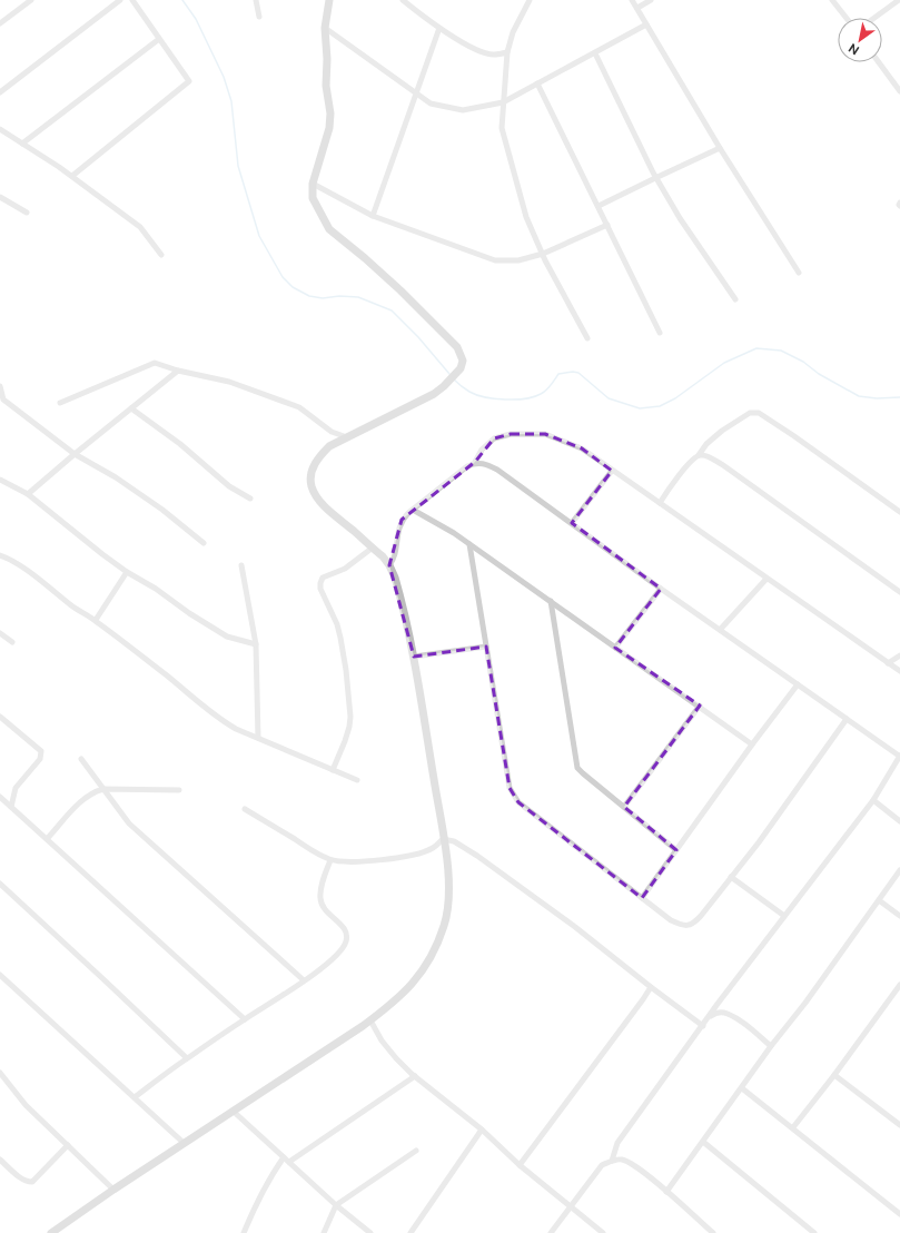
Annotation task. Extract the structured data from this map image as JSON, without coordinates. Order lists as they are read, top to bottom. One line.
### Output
{"north":"bottom left"}
